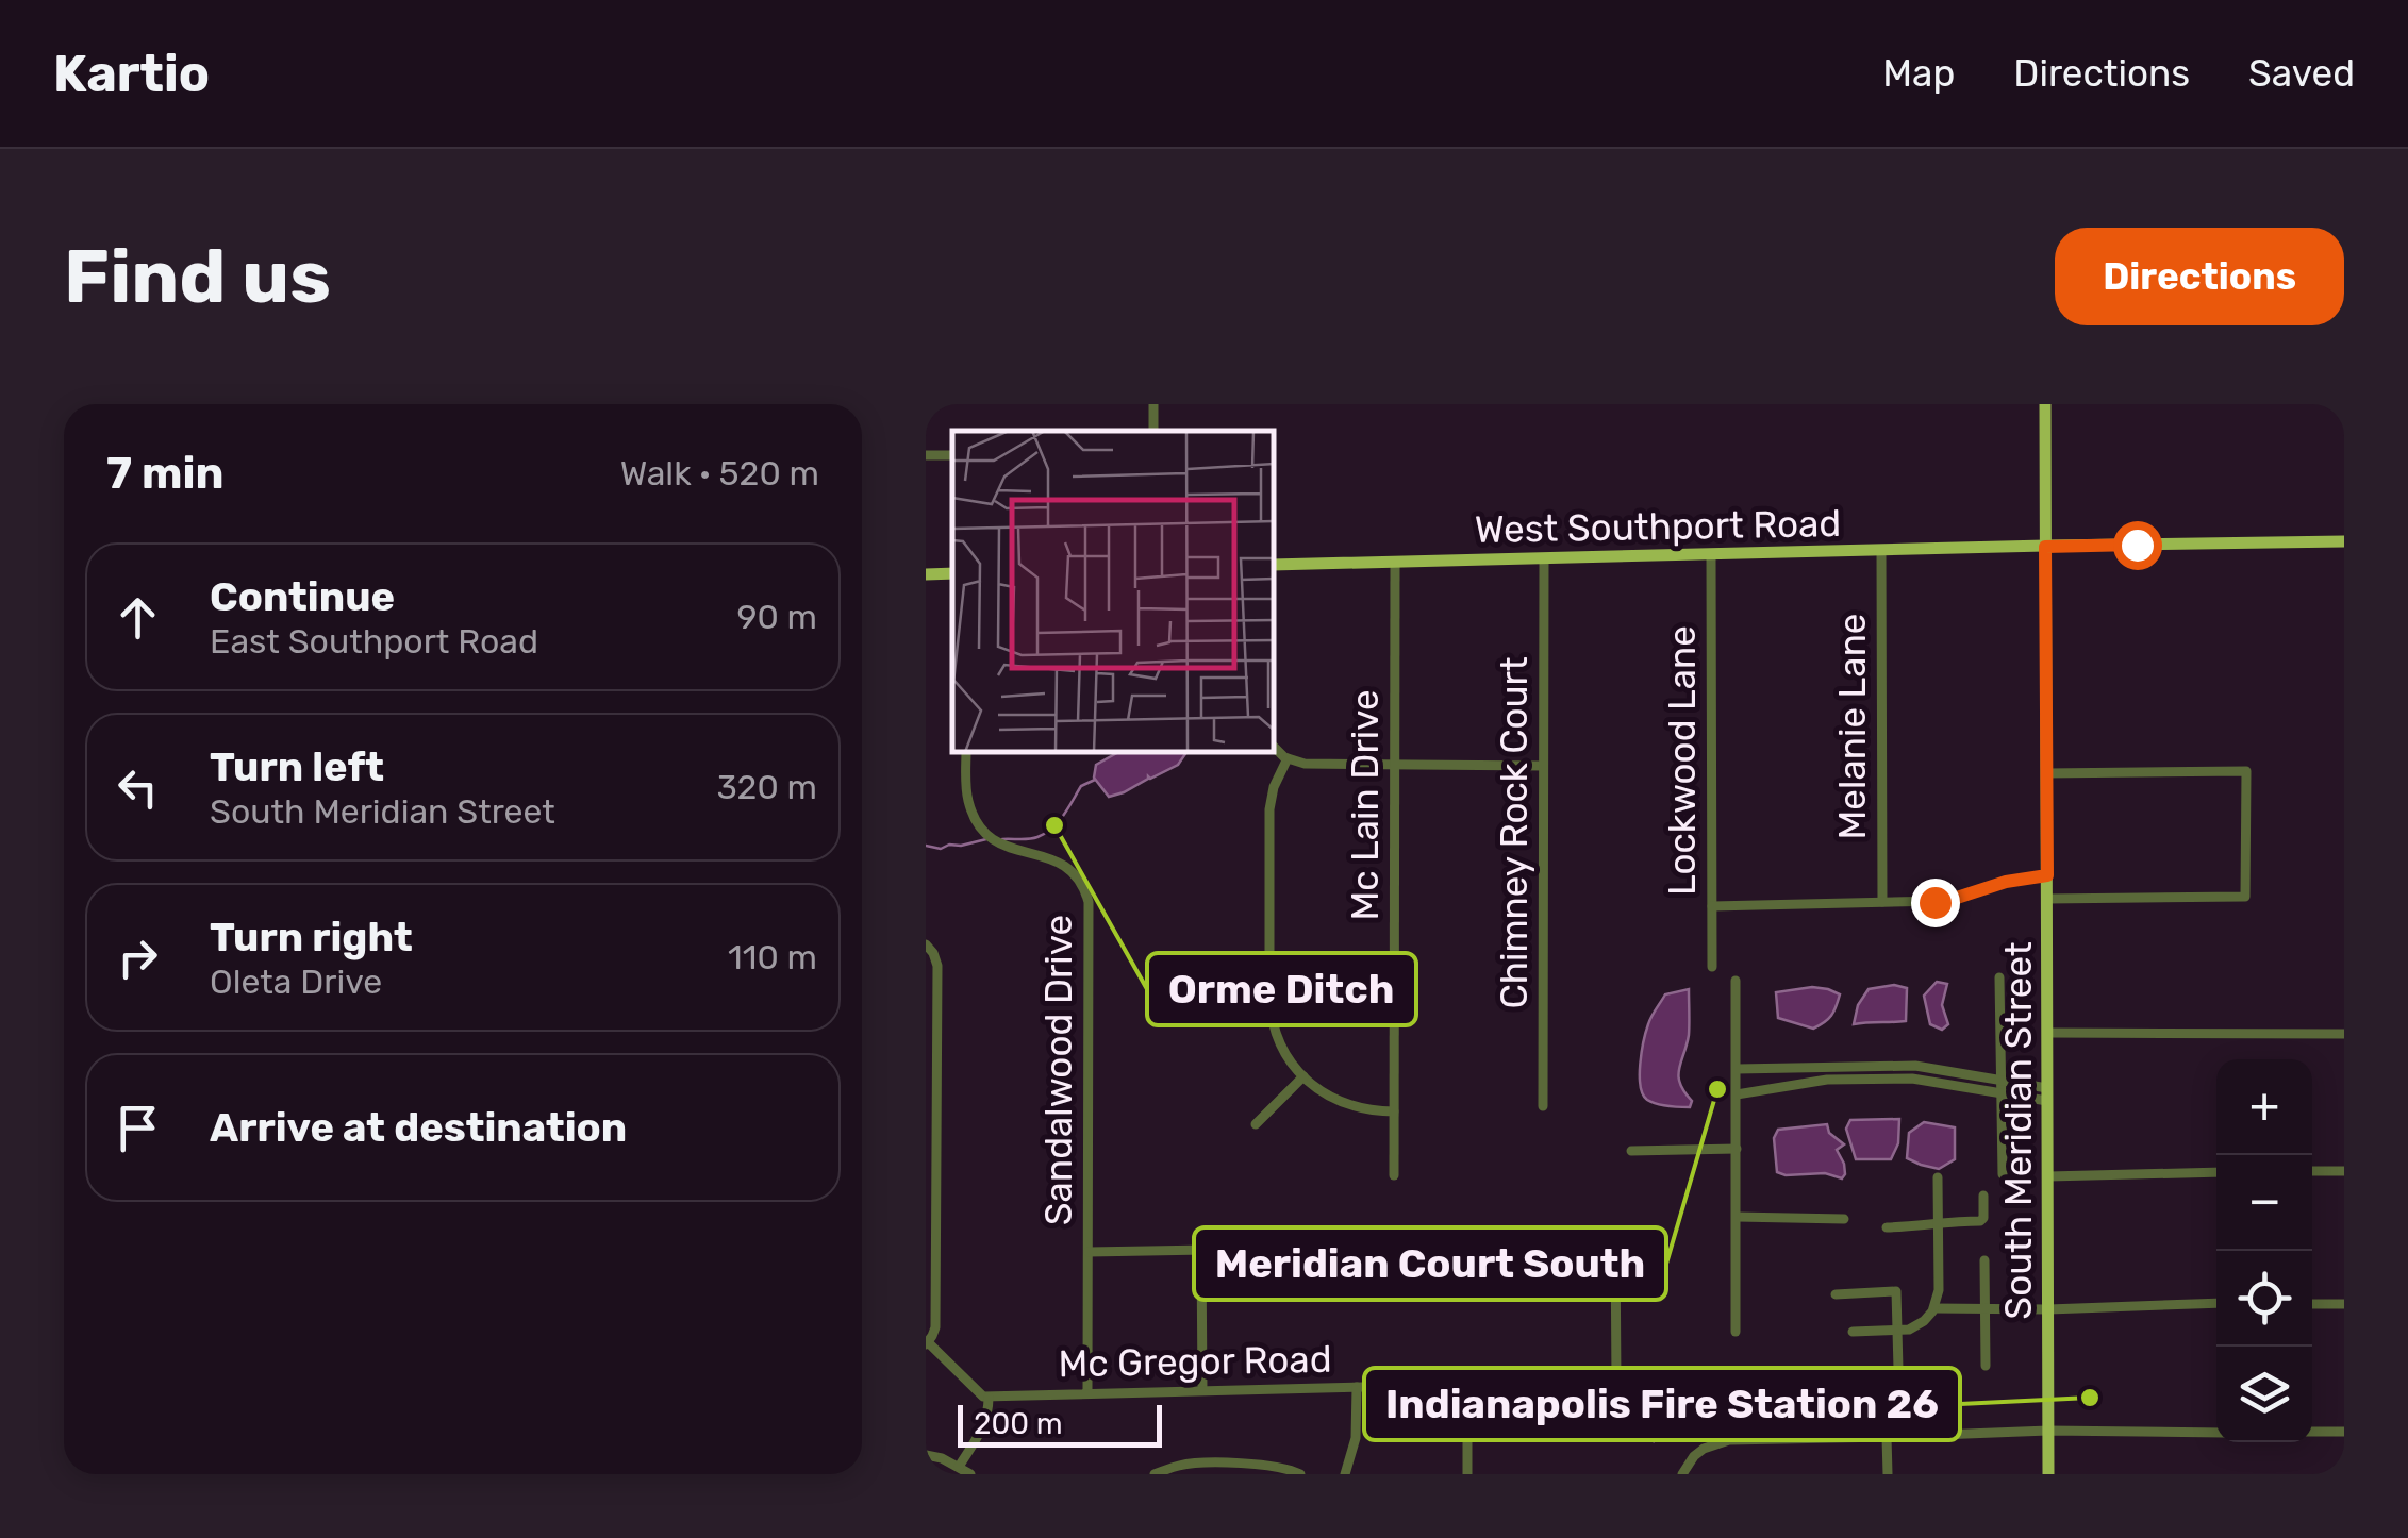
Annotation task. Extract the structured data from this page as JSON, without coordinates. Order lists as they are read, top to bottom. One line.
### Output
{"streets":{"main road":["West Southport Road","South Meridian Street"],"street":["Melanie Lane","Lockwood Lane","Mc Lain Drive","Chimney Rock Court","Sandalwood Drive","Mc Gregor Road"]},"crossings":[["West Southport Road","Melanie Lane"],["West Southport Road","Lockwood Lane"],["West Southport Road","Mc Lain Drive"],["West Southport Road","Chimney Rock Court"],["West Southport Road","South Meridian Street"],["Sandalwood Drive","Mc Gregor Road"]],"places":["Orme Ditch","Meridian Court South","Indianapolis Fire Station 26"],"scale_bar":"200 m","page":{"header":"Kartio","nav":["Map","Directions","Saved"],"buttons":"Directions","title":"Find us","heading":["7 min","Walk · 520 m"],"list":[["Continue","East Southport Road","90 m"],["Turn left","South Meridian Street","320 m"],["Turn right","Oleta Drive","110 m"],"Arrive at destination"],"map_buttons":["+","−"],"scale":"200 m"}}
